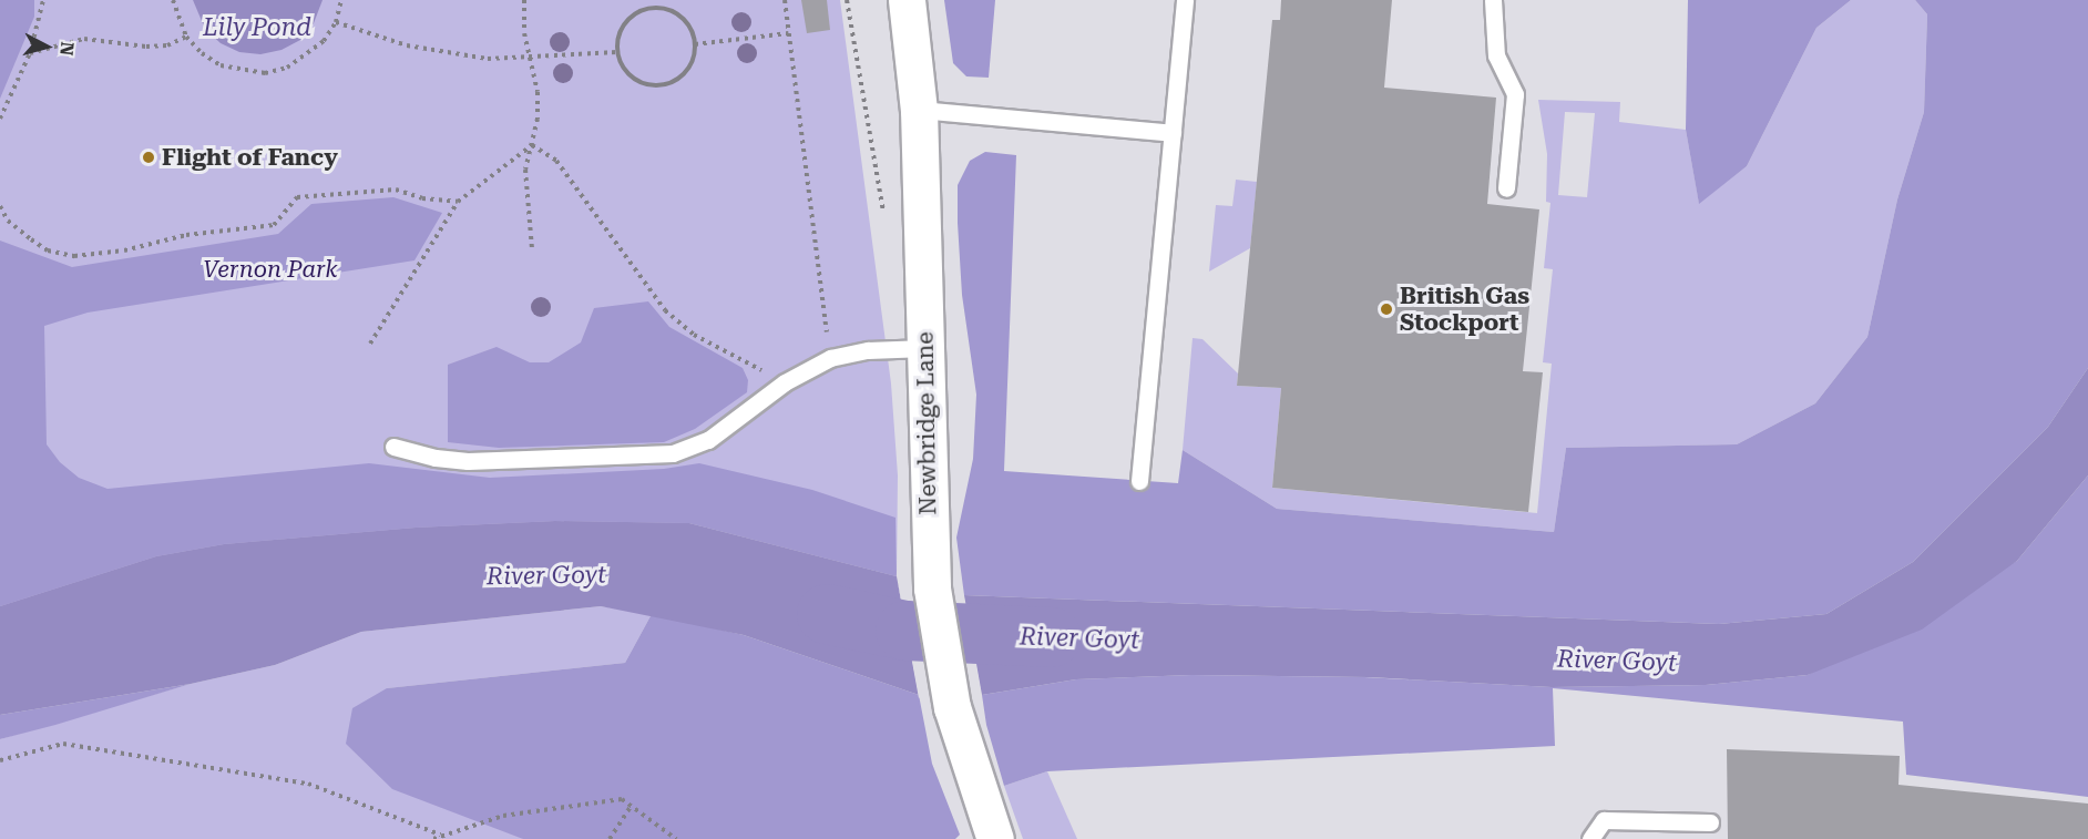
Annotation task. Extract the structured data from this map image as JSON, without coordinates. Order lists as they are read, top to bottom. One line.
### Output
{"streets":{"main road":["Newbridge Lane"]},"water":["Lily Pond","River Goyt"],"parks":["Vernon Park"],"places":["Flight of Fancy","British Gas Stockport"],"north":"right"}
